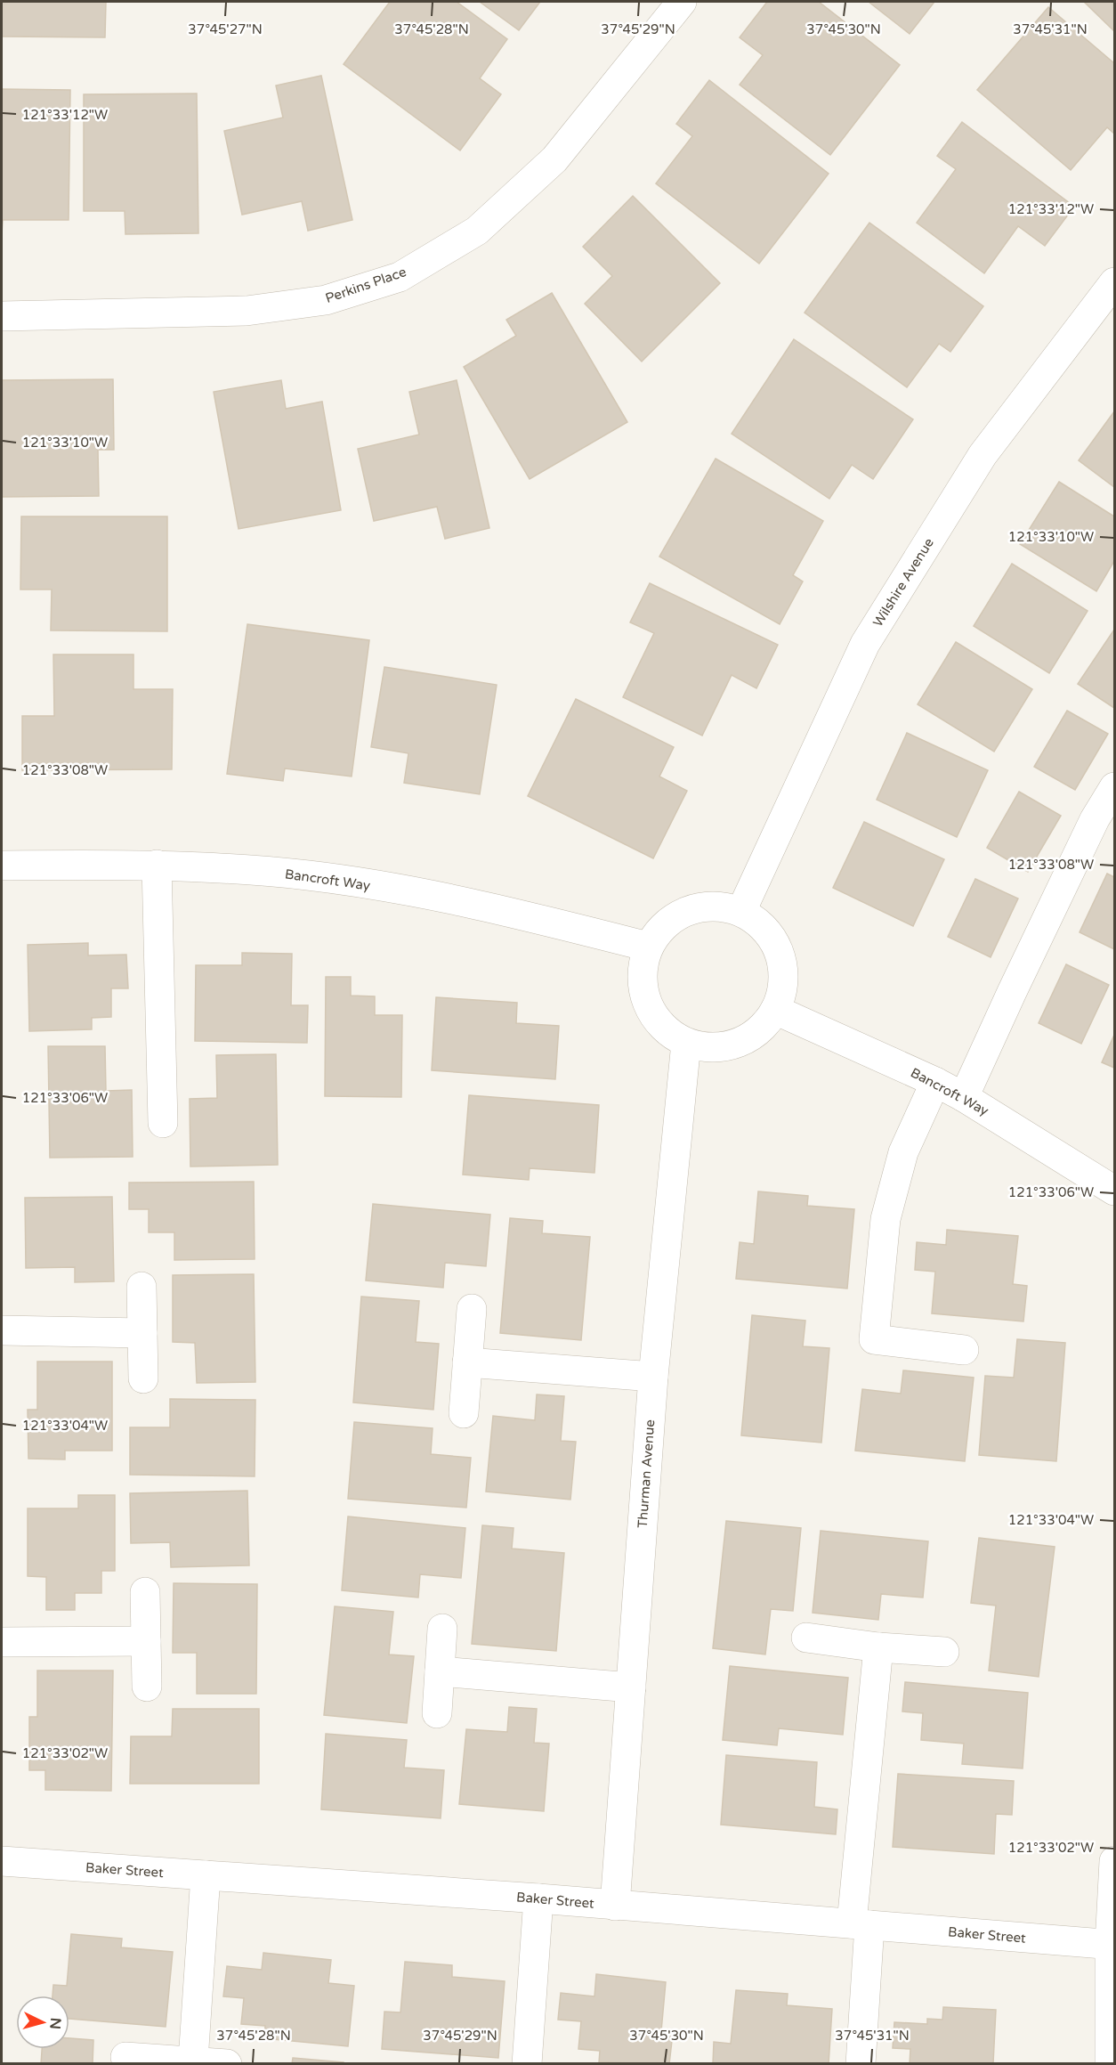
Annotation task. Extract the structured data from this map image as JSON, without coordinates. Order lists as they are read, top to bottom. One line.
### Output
{"streets":{"street":["Perkins Place","Wilshire Avenue","Bancroft Way","Thurman Avenue","Baker Street"]},"crossings":[["Wilshire Avenue","Bancroft Way"],["Wilshire Avenue","Thurman Avenue"],["Bancroft Way","Thurman Avenue"],["Thurman Avenue","Baker Street"]],"north":"right","coordinates":["37°45'27\"N","37°45'28\"N","37°45'29\"N","37°45'30\"N","37°45'31\"N","121°33'12\"W","121°33'10\"W","121°33'08\"W","121°33'06\"W","121°33'04\"W","121°33'02\"W"]}
